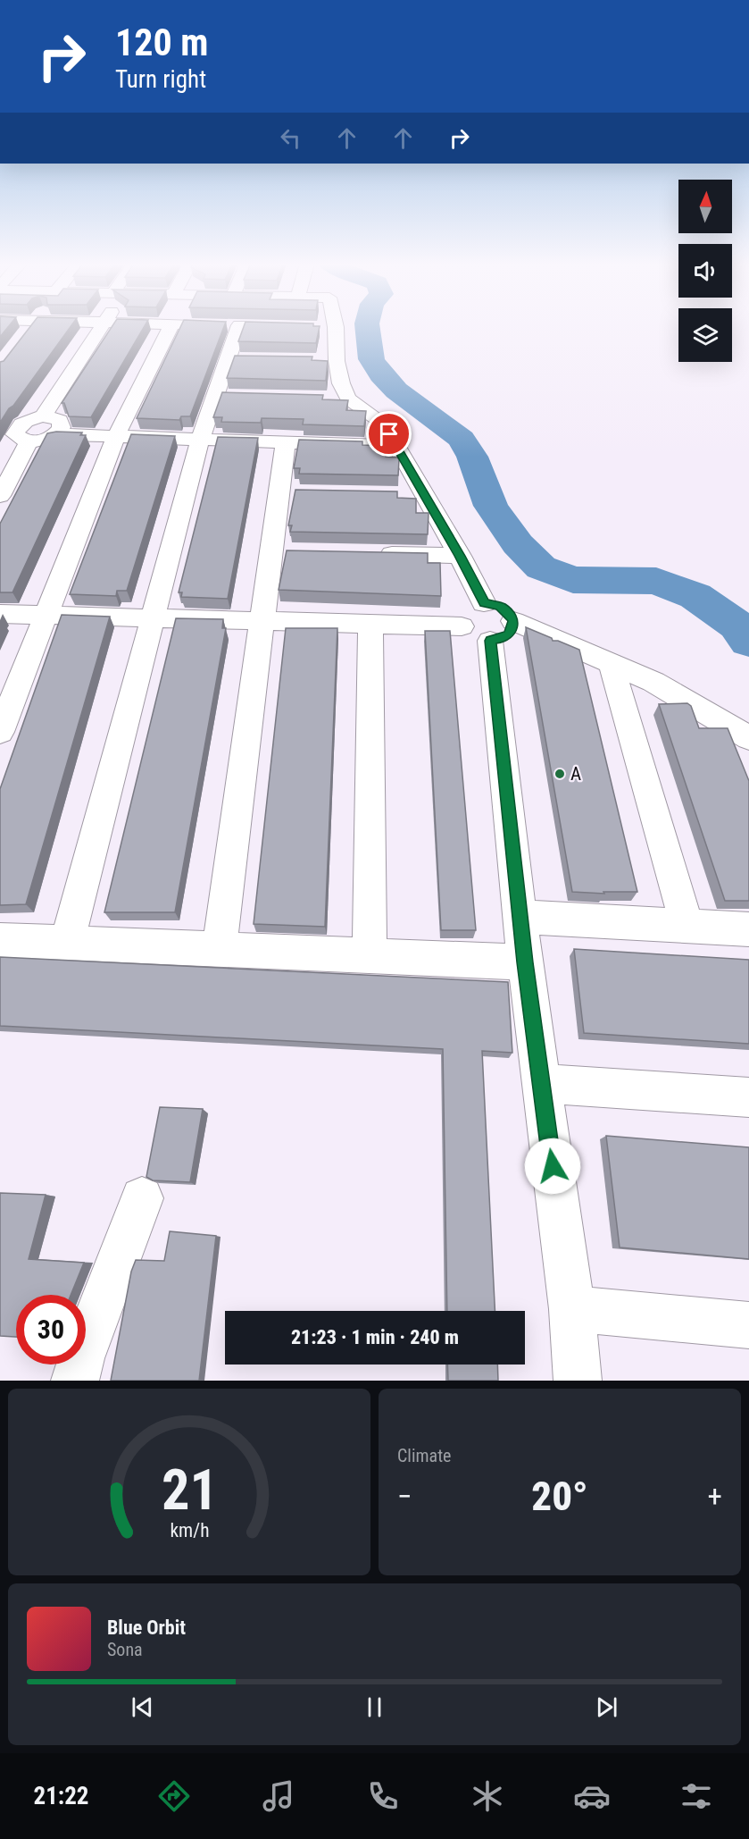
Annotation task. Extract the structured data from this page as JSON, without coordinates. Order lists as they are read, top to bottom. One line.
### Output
{"places":["A"],"north":"top","page":{"turn":["120 m","Turn right"],"limit":"30","trip":"21:23 · 1 min · 240 m","tile":"Climate","heat":["−","20°","+"],"song":["Blue Orbit","Sona"],"tabs":"21:22","gauge":["21","km/h"]}}
